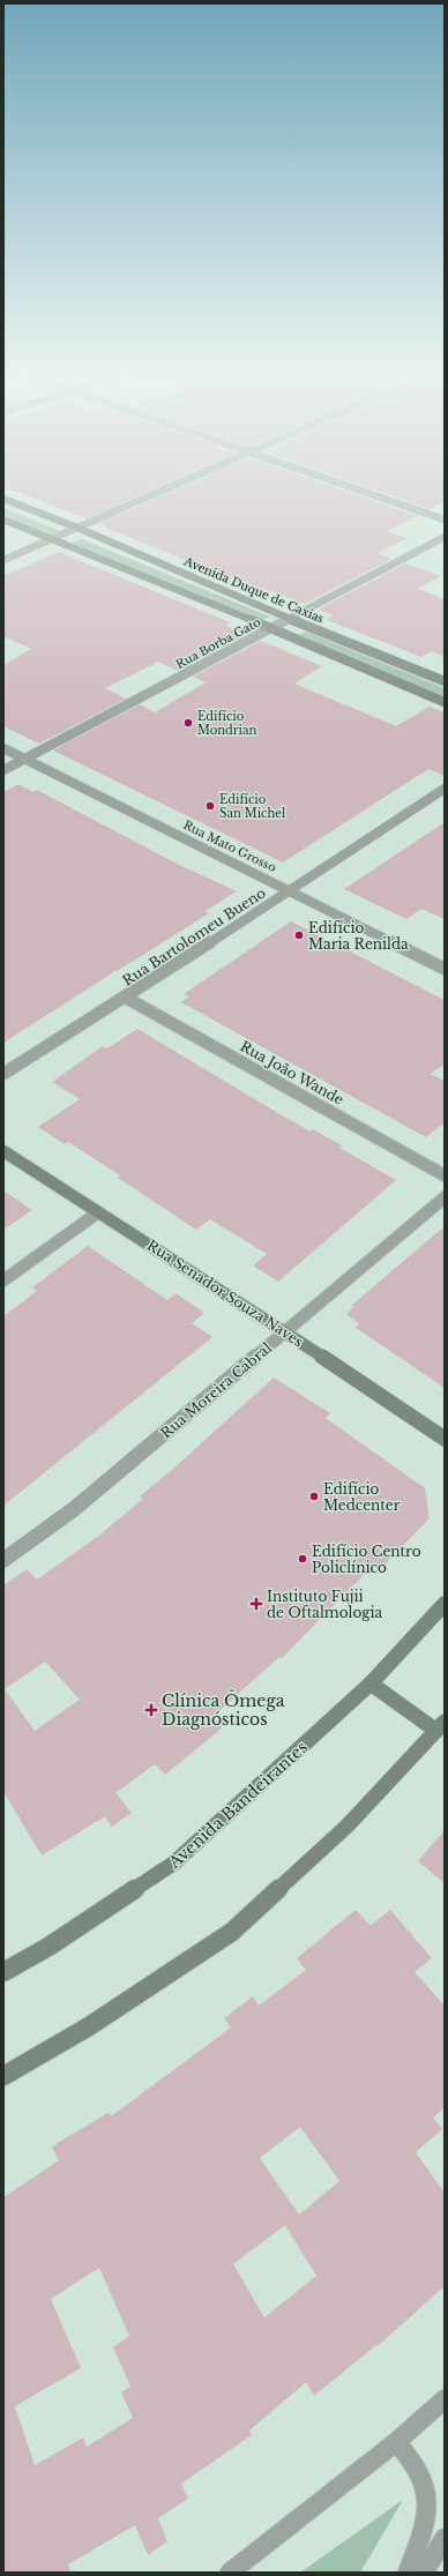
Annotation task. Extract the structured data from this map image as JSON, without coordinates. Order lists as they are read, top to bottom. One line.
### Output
{"streets":{"main road":["Avenida Duque de Caxias","Rua Senador Souza Naves","Avenida Bandeirantes"],"street":["Rua Borba Gato","Rua Mato Grosso","Rua Bartolomeu Bueno","Rua João Wande","Rua Moreira Cabral"]},"crossings":[["Avenida Duque de Caxias","Rua Borba Gato"],["Rua Borba Gato","Rua Mato Grosso"],["Rua Mato Grosso","Rua Bartolomeu Bueno"],["Rua Bartolomeu Bueno","Rua João Wande"],["Rua Senador Souza Naves","Rua Moreira Cabral"]],"places":{"other":["Edifício Mondrian","Edifício San Michel","Edifício Maria Renilda","Edifício Medcenter","Edifício Centro Policlínico"],"health":["Instituto Fujii de Oftalmologia","Clínica Ômega Diagnósticos"]}}
